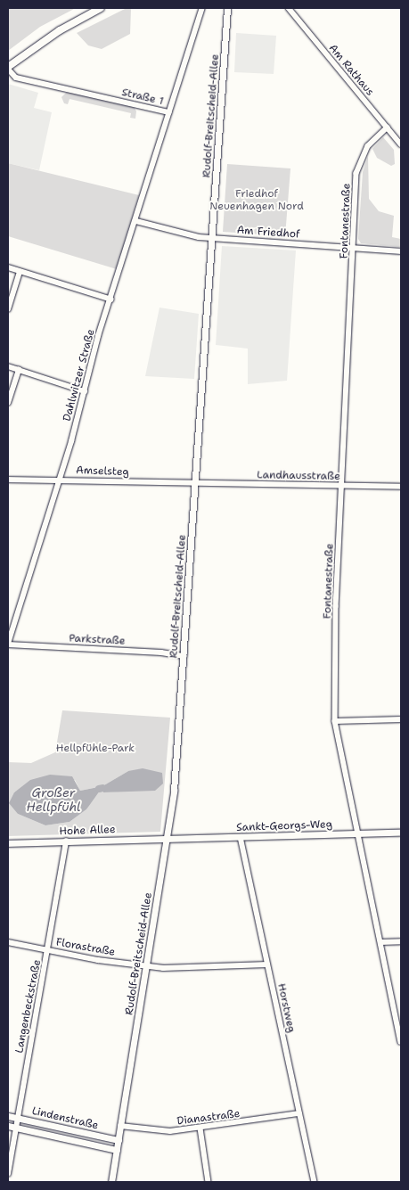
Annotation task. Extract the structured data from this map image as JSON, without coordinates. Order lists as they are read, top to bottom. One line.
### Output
{"streets":{"street":["Am Rathaus","Straße 1","Rudolf-Breitscheid-Allee","Fontanestraße","Am Friedhof","Dahlwitzer Straße","Amselsteg","Landhausstraße","Parkstraße","Sankt-Georgs-Weg","Hohe Allee","Florastraße","Langenbeckstraße","Horstweg","Dianastraße","Lindenstraße"]},"crossings":[["Am Rathaus","Fontanestraße"],["Straße 1","Dahlwitzer Straße"],["Rudolf-Breitscheid-Allee","Am Friedhof"],["Rudolf-Breitscheid-Allee","Amselsteg"],["Rudolf-Breitscheid-Allee","Landhausstraße"],["Rudolf-Breitscheid-Allee","Parkstraße"],["Rudolf-Breitscheid-Allee","Sankt-Georgs-Weg"],["Rudolf-Breitscheid-Allee","Hohe Allee"],["Rudolf-Breitscheid-Allee","Florastraße"],["Rudolf-Breitscheid-Allee","Dianastraße"],["Rudolf-Breitscheid-Allee","Lindenstraße"],["Fontanestraße","Am Friedhof"],["Fontanestraße","Landhausstraße"],["Fontanestraße","Sankt-Georgs-Weg"],["Am Friedhof","Dahlwitzer Straße"],["Dahlwitzer Straße","Amselsteg"],["Dahlwitzer Straße","Parkstraße"],["Amselsteg","Landhausstraße"],["Sankt-Georgs-Weg","Hohe Allee"],["Sankt-Georgs-Weg","Horstweg"],["Hohe Allee","Langenbeckstraße"],["Florastraße","Langenbeckstraße"],["Florastraße","Horstweg"],["Langenbeckstraße","Lindenstraße"],["Horstweg","Dianastraße"]],"water":["Großer Hellpfühl"],"parks":["Friedhof Neuenhagen Nord","Hellpfühle-Park"]}
